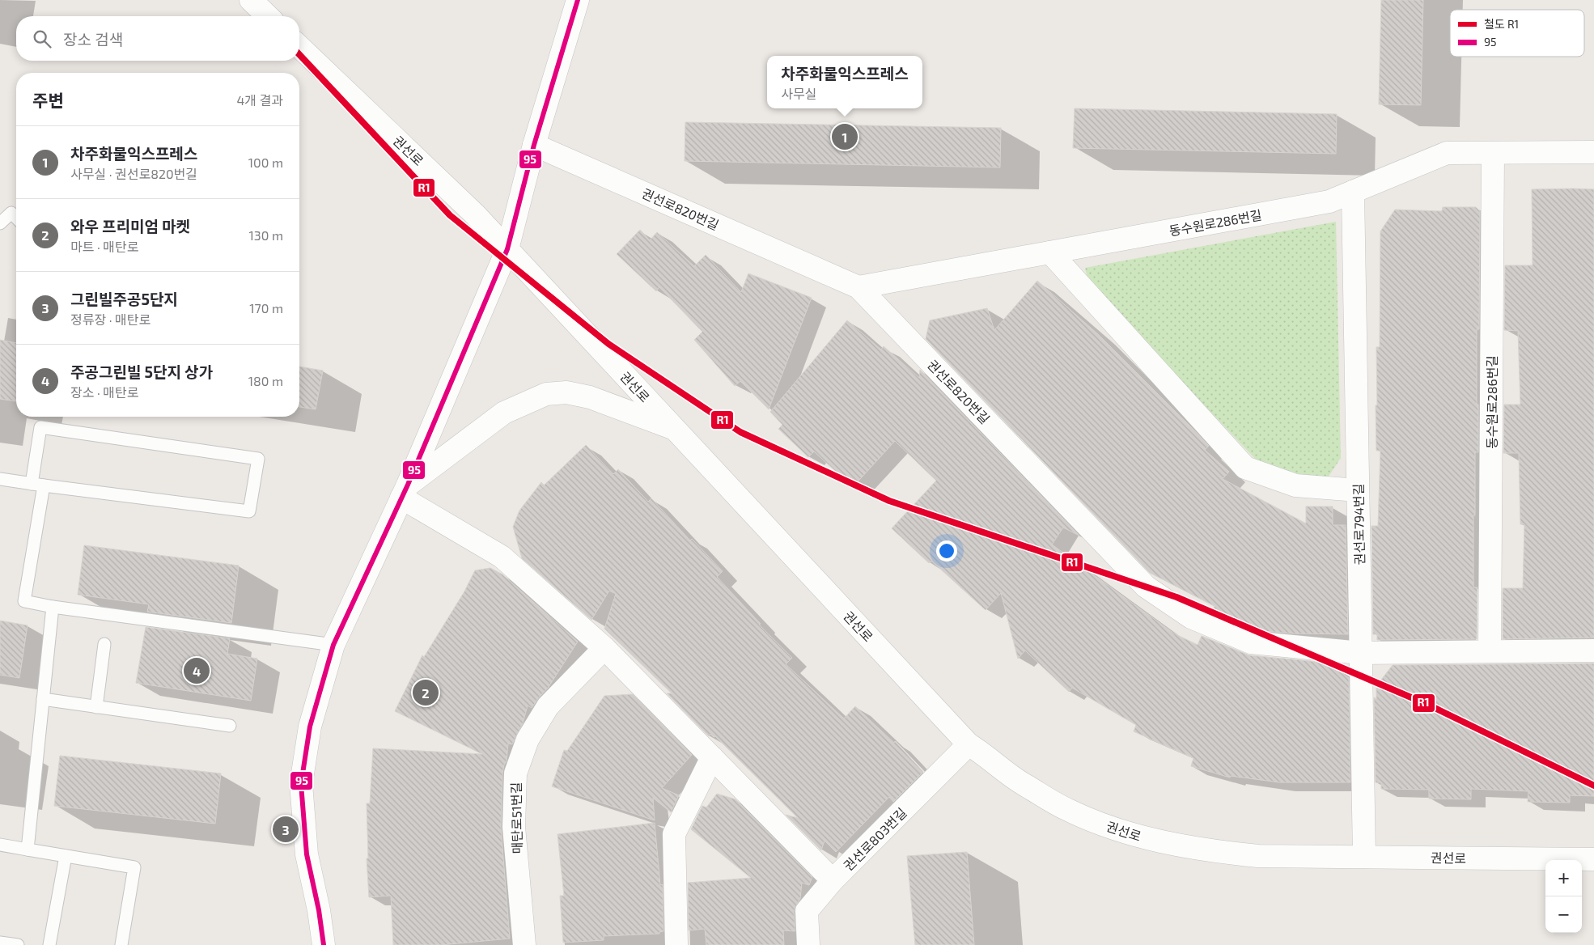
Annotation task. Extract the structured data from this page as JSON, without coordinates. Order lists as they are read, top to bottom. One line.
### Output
{"streets":{"street":["권선로","권선로820번길","동수원로286번길","권선로794번길","매탄로51번길","권선로803번길"]},"crossings":[["권선로","권선로794번길"],["권선로","권선로803번길"],["권선로820번길","동수원로286번길"],["권선로820번길","권선로794번길"],["동수원로286번길","권선로794번길"]],"lines":["transit line 95","rail line R1"],"legend":["철도 R1","95"],"page":{"search":"장소 검색","popup":["차주화물익스프레스","사무실"],"heading":["주변","4개 결과"],"pins":["1","4","2","3"],"list":[{"mark":"1","name":"차주화물익스프레스","note":"사무실 · 권선로820번길","value":"100 m"},{"mark":"2","name":"와우 프리미엄 마켓","note":"마트 · 매탄로","value":"130 m"},{"mark":"3","name":"그린빌주공5단지","note":"정류장 · 매탄로","value":"170 m"},{"mark":"4","name":"주공그린빌 5단지 상가","note":"장소 · 매탄로","value":"180 m"}],"map_buttons":["+","−"]}}
